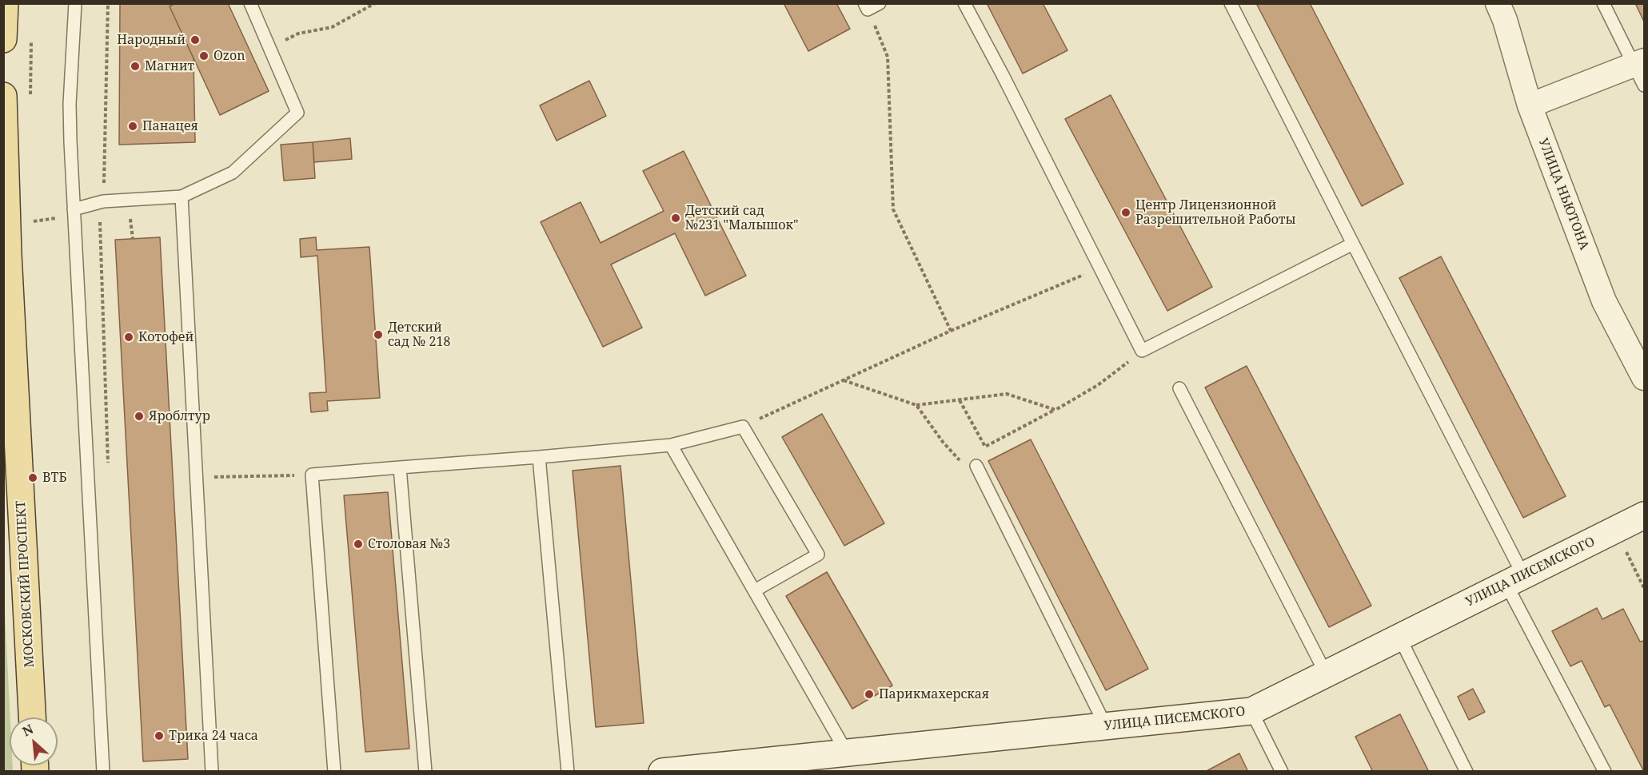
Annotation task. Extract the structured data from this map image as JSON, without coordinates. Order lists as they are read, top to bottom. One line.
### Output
{"streets":{"main road":["МОСКОВСКИЙ ПРОСПЕКТ"],"street":["УЛИЦА НЬЮТОНА","УЛИЦА ПИСЕМСКОГО"]},"places":["Народный","Ozon","Магнит","Панацея","Центр Лицензионной Разрешительной Работы","Детский сад №231 \"Малышок\"","Детский сад № 218","Котофей","Яроблтур","ВТБ","Столовая №3","Парикмахерская","Трика 24 часа"],"north":"top left"}
